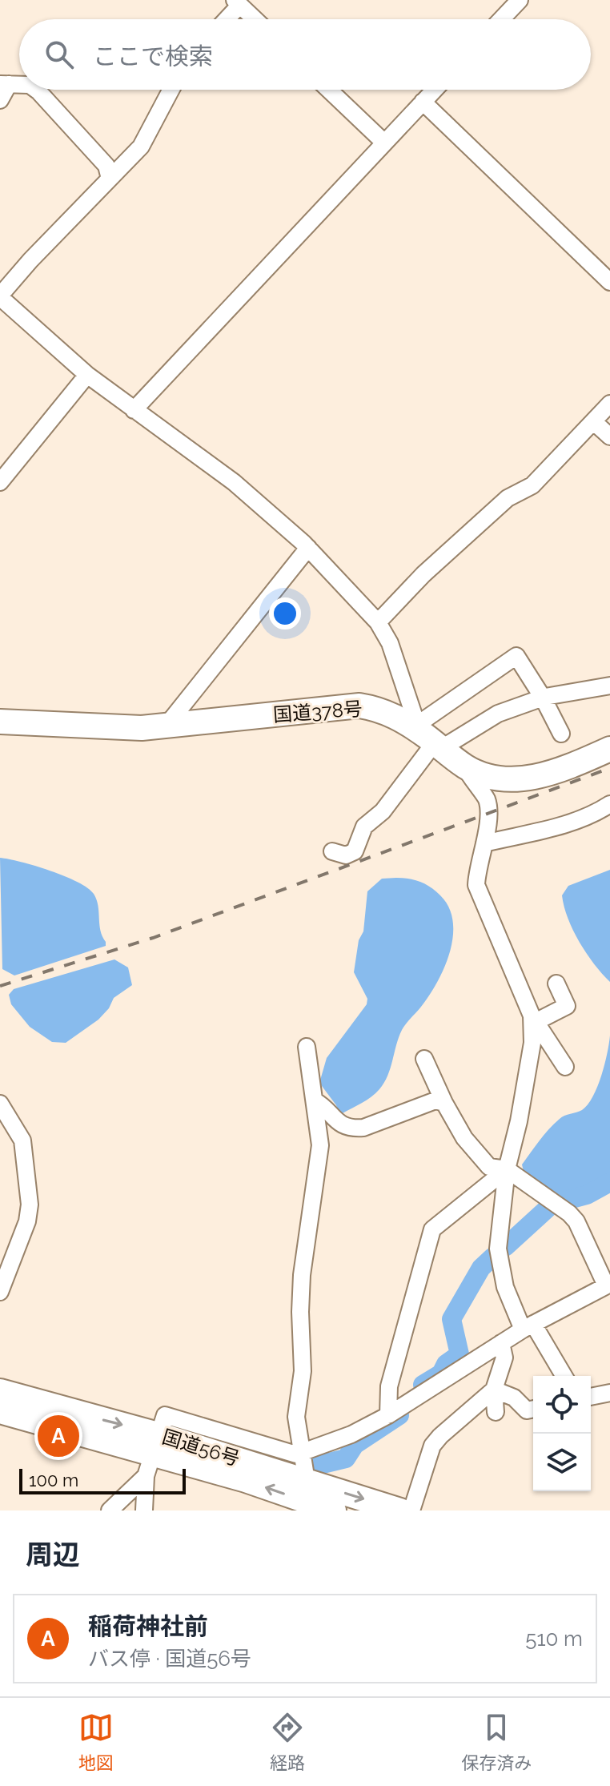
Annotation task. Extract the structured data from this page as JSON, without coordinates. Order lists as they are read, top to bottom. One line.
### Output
{"streets":{"highway":["国道378号","国道56号"]},"scale_bar":"100 m","page":{"search":"ここで検索","pins":"A","scale":"100 m","heading":"周辺","list":[{"mark":"A","name":"稲荷神社前","note":"バス停 · 国道56号","value":"510 m"}],"nav":["地図","経路","保存済み"]}}
